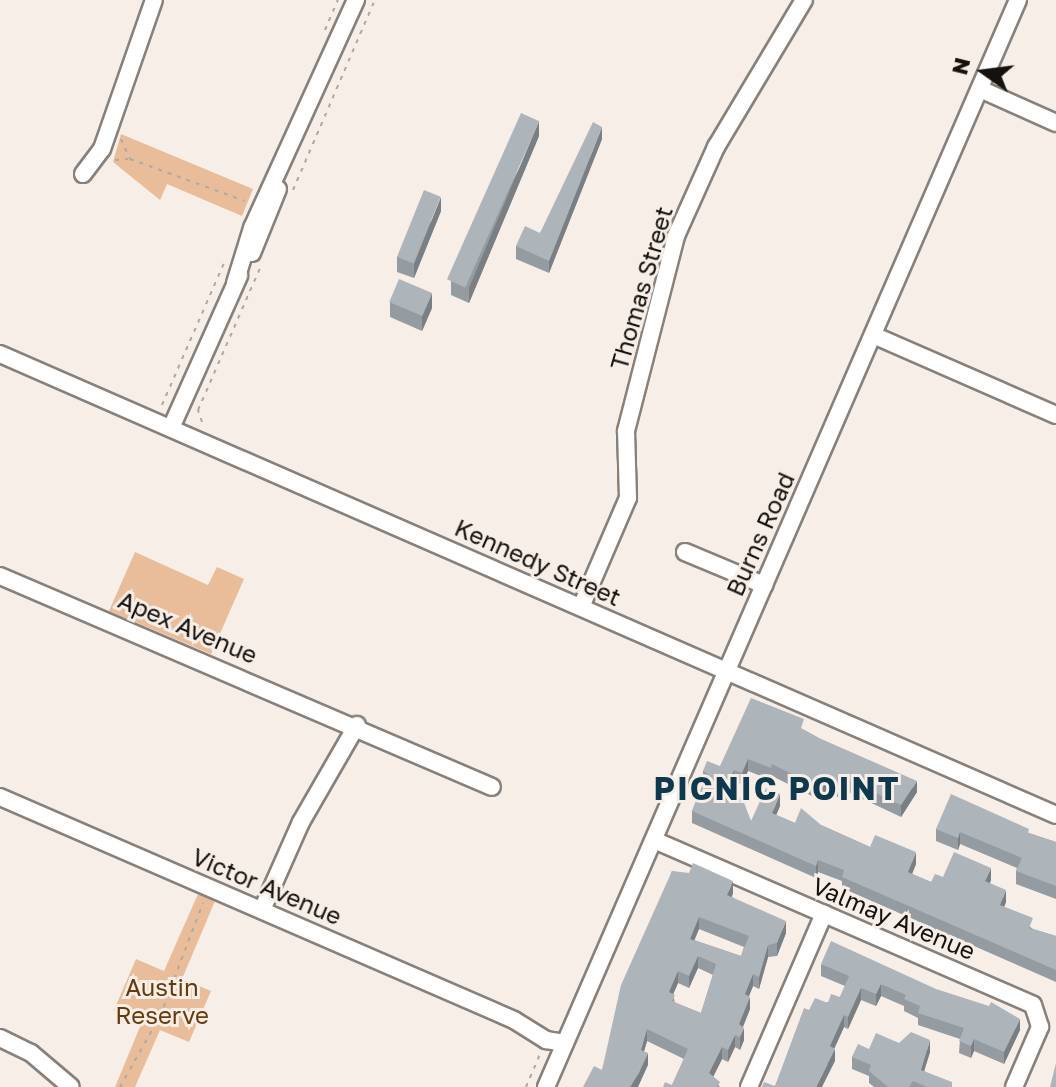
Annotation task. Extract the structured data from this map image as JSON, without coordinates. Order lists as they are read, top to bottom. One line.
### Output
{"streets":{"street":["Thomas Street","Burns Road","Kennedy Street","Apex Avenue","Victor Avenue","Valmay Avenue"]},"crossings":[["Thomas Street","Kennedy Street"],["Burns Road","Kennedy Street"],["Burns Road","Victor Avenue"],["Burns Road","Valmay Avenue"]],"districts":["PICNIC POINT"],"parks":["Austin Reserve"],"north":"left"}
